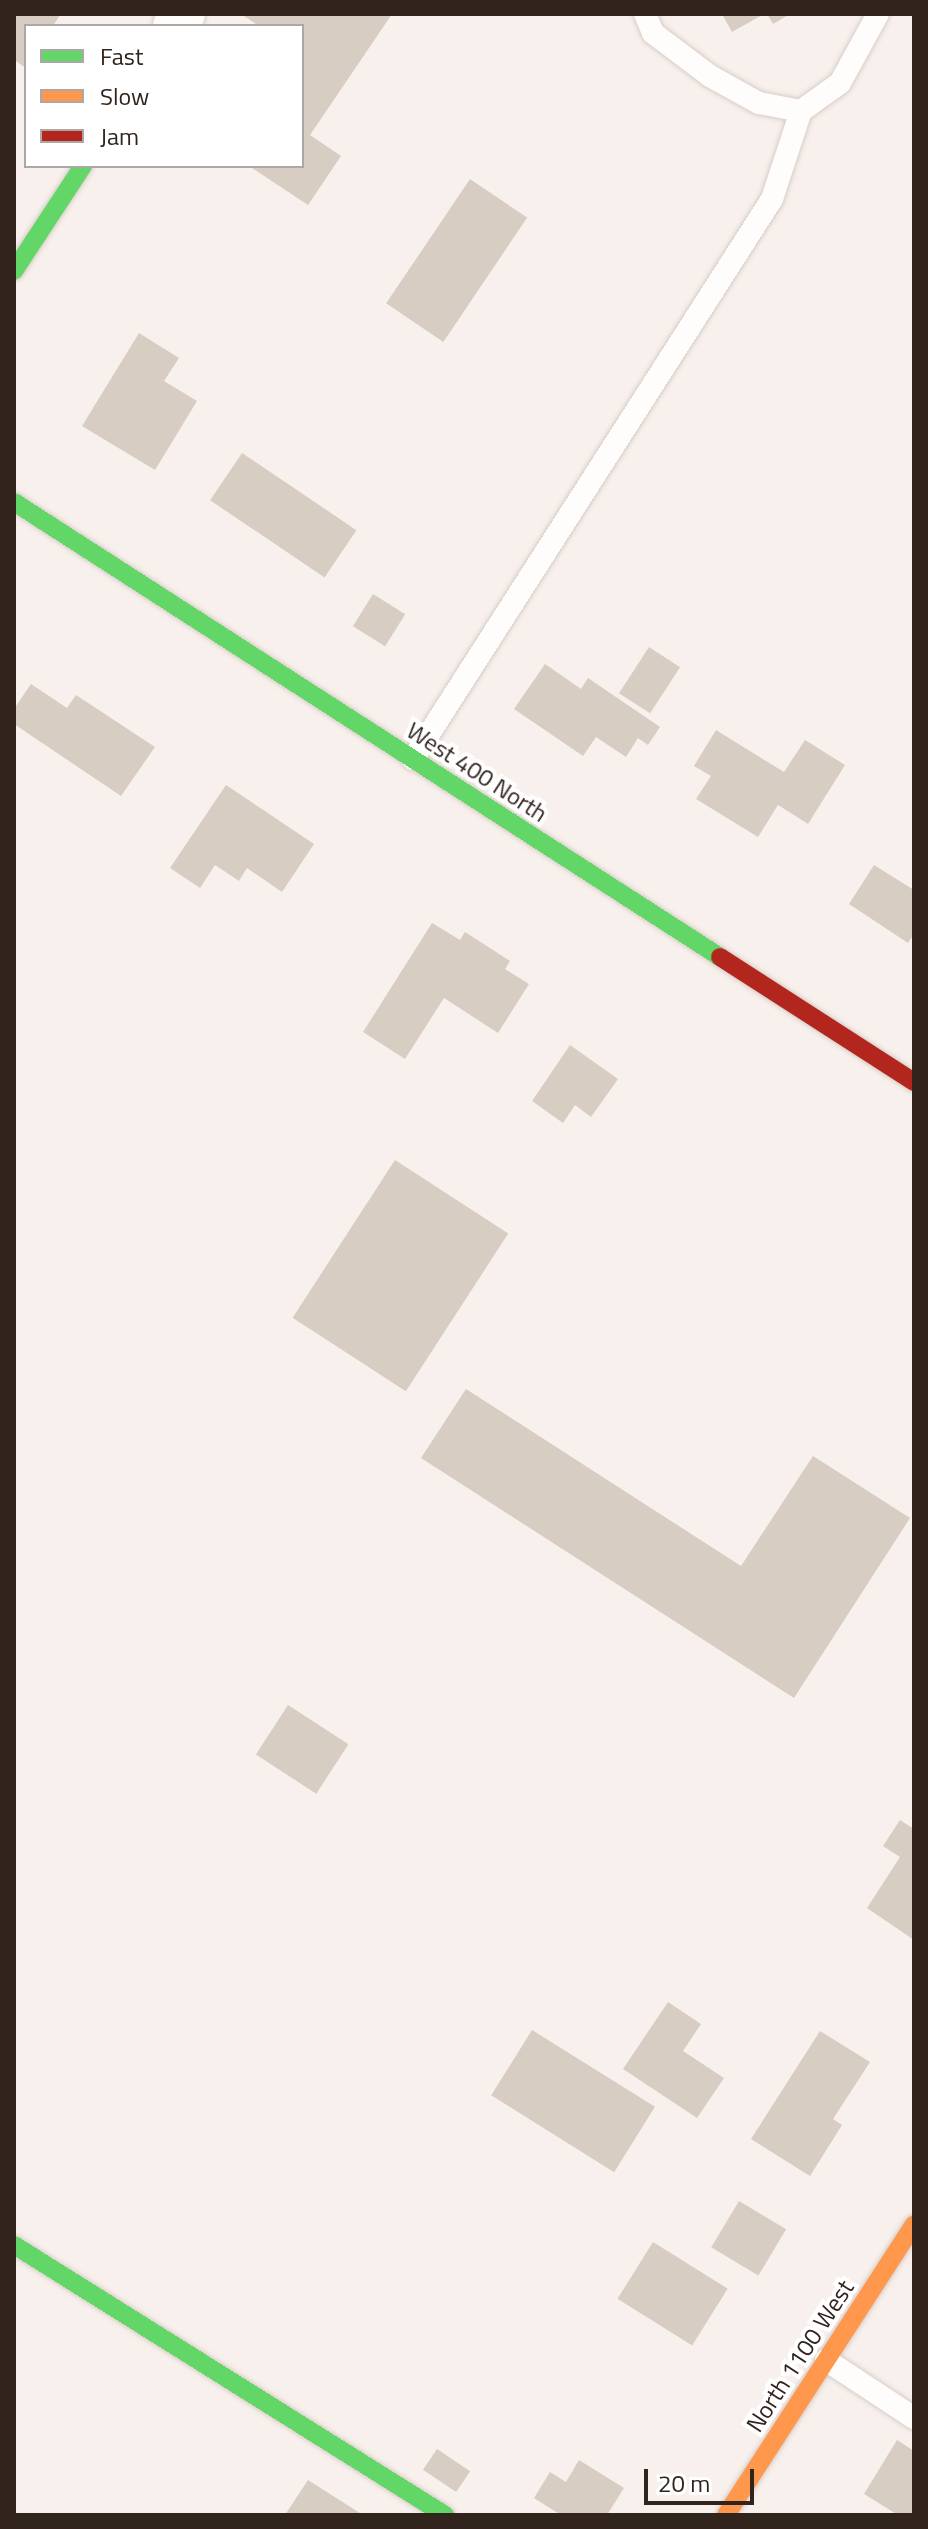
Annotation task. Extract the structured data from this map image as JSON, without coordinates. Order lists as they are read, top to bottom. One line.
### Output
{"streets":{"street":["West 400 North","North 1100 West"]},"legend":["Fast","Slow","Jam"],"scale_bar":"20 m"}
